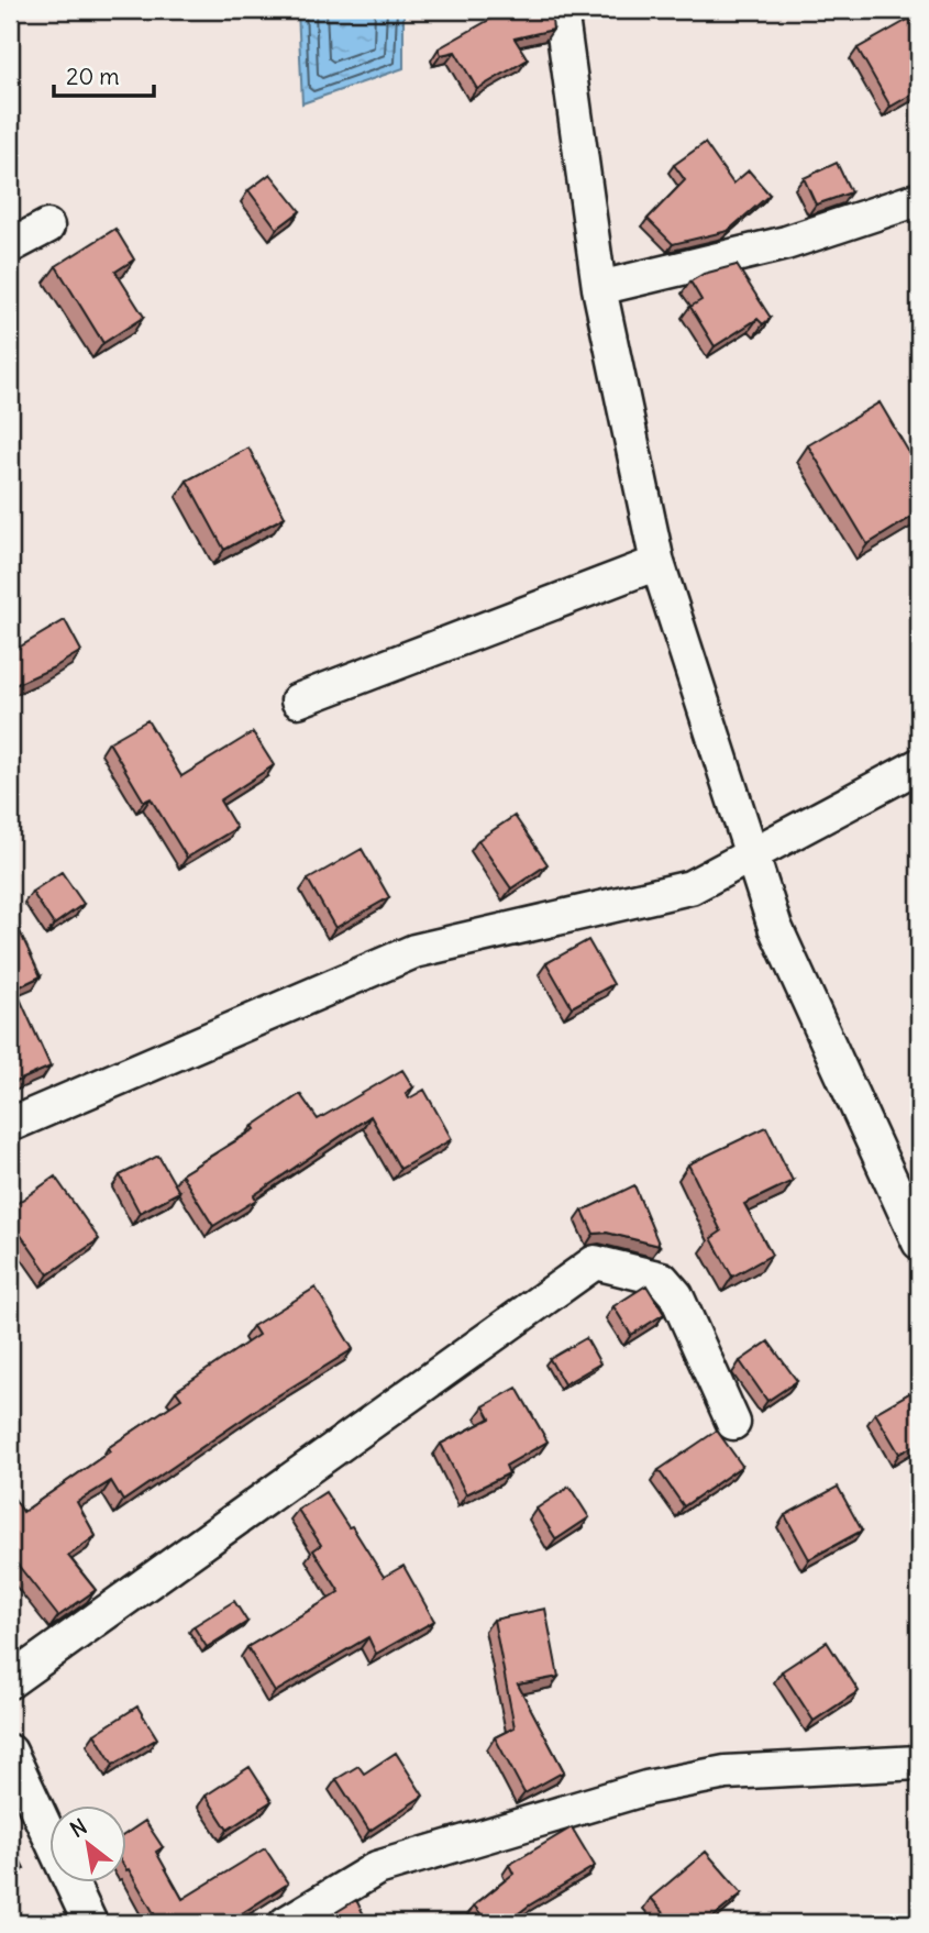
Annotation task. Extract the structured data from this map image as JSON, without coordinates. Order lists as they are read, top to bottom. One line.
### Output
{"scale_bar":"20 m","north":"top left"}
